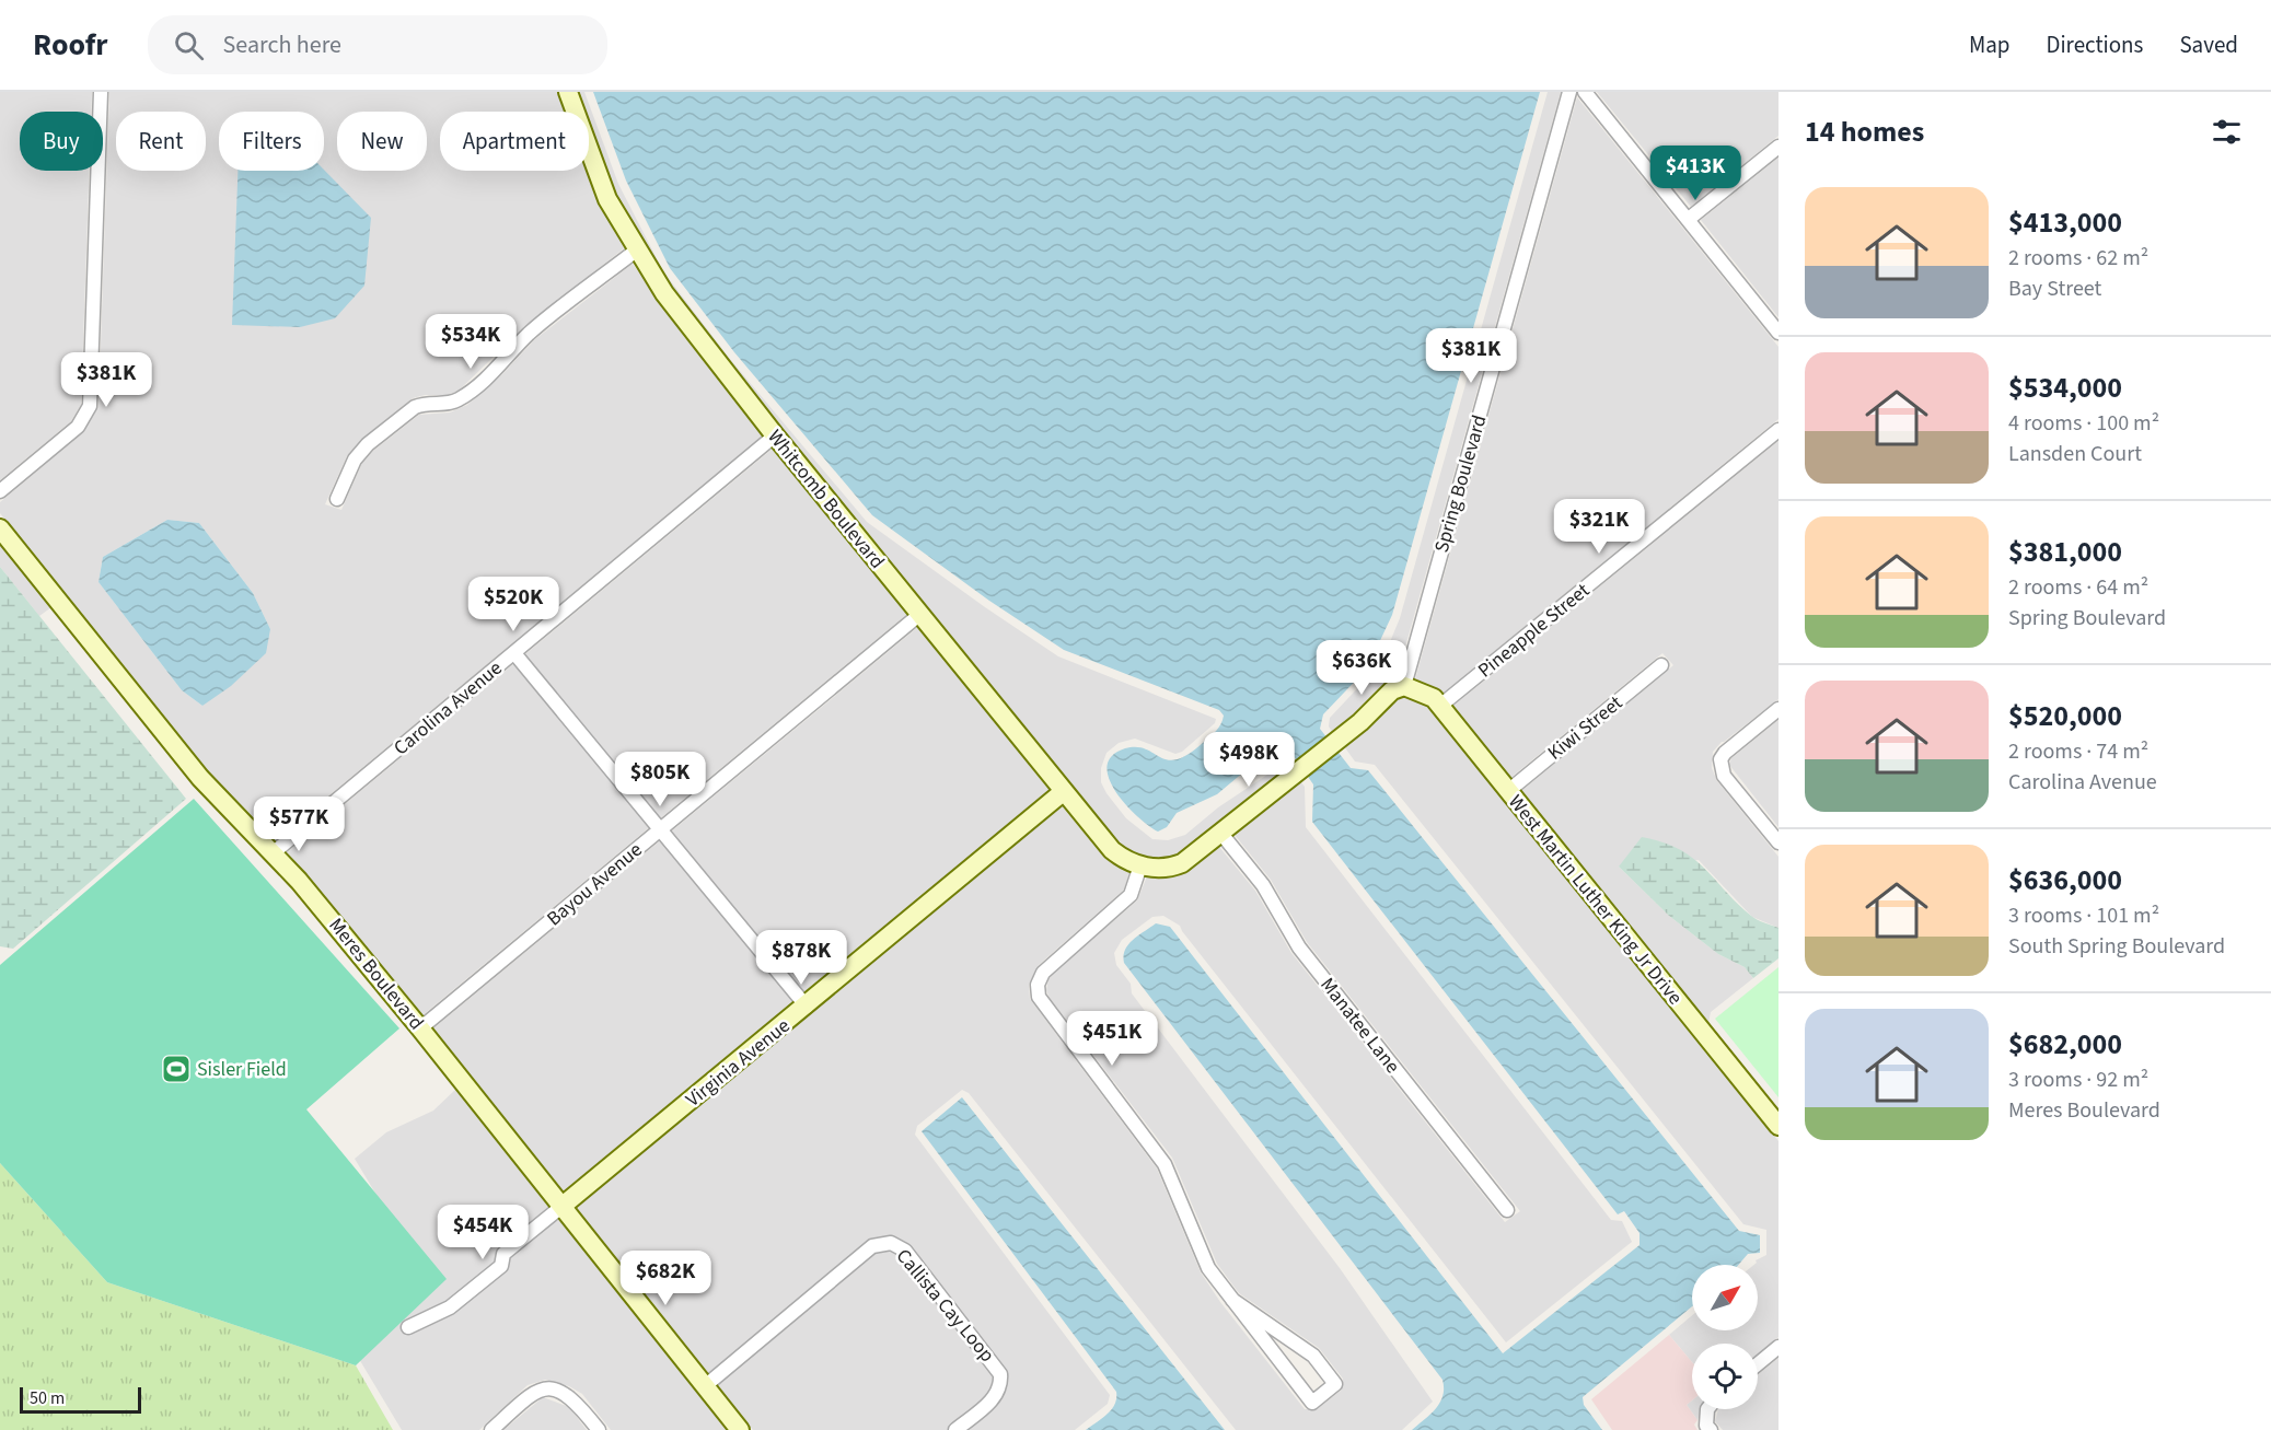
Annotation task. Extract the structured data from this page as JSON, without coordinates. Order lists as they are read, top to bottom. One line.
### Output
{"streets":{"street":["Spring Boulevard","Whitcomb Boulevard","Pineapple Street","Carolina Avenue","Kiwi Street","Bayou Avenue","West Martin Luther King Jr Drive","Meres Boulevard","Manatee Lane","Virginia Avenue","Callista Cay Loop"]},"crossings":[["Spring Boulevard","West Martin Luther King Jr Drive"],["Whitcomb Boulevard","Carolina Avenue"],["Whitcomb Boulevard","Bayou Avenue"],["Whitcomb Boulevard","Virginia Avenue"],["Pineapple Street","West Martin Luther King Jr Drive"],["Carolina Avenue","Meres Boulevard"],["Kiwi Street","West Martin Luther King Jr Drive"],["Bayou Avenue","Meres Boulevard"],["Meres Boulevard","Virginia Avenue"],["Meres Boulevard","Callista Cay Loop"]],"places":{"sports":["Sisler Field"]},"scale_bar":"50 m","north":"top right","page":{"header":"Roofr","search":"Search here","nav":["Map","Directions","Saved"],"heading":"14 homes","chip":["Buy","Rent","Filters","New","Apartment"],"price":["$413K","$534K","$381K","$381K","$321K","$520K","$636K","$498K","$805K","$577K","$878K","$451K","$454K","$682K"],"list":[{"name":"$413,000","note":"2 rooms · 62 m² · Bay Street"},{"name":"$534,000","note":"4 rooms · 100 m² · Lansden Court"},{"name":"$381,000","note":"2 rooms · 64 m² · Spring Boulevard"},{"name":"$520,000","note":"2 rooms · 74 m² · Carolina Avenue"},{"name":"$636,000","note":"3 rooms · 101 m² · South Spring Boulevard"},{"name":"$682,000","note":"3 rooms · 92 m² · Meres Boulevard"}],"scale":"50 m"}}
